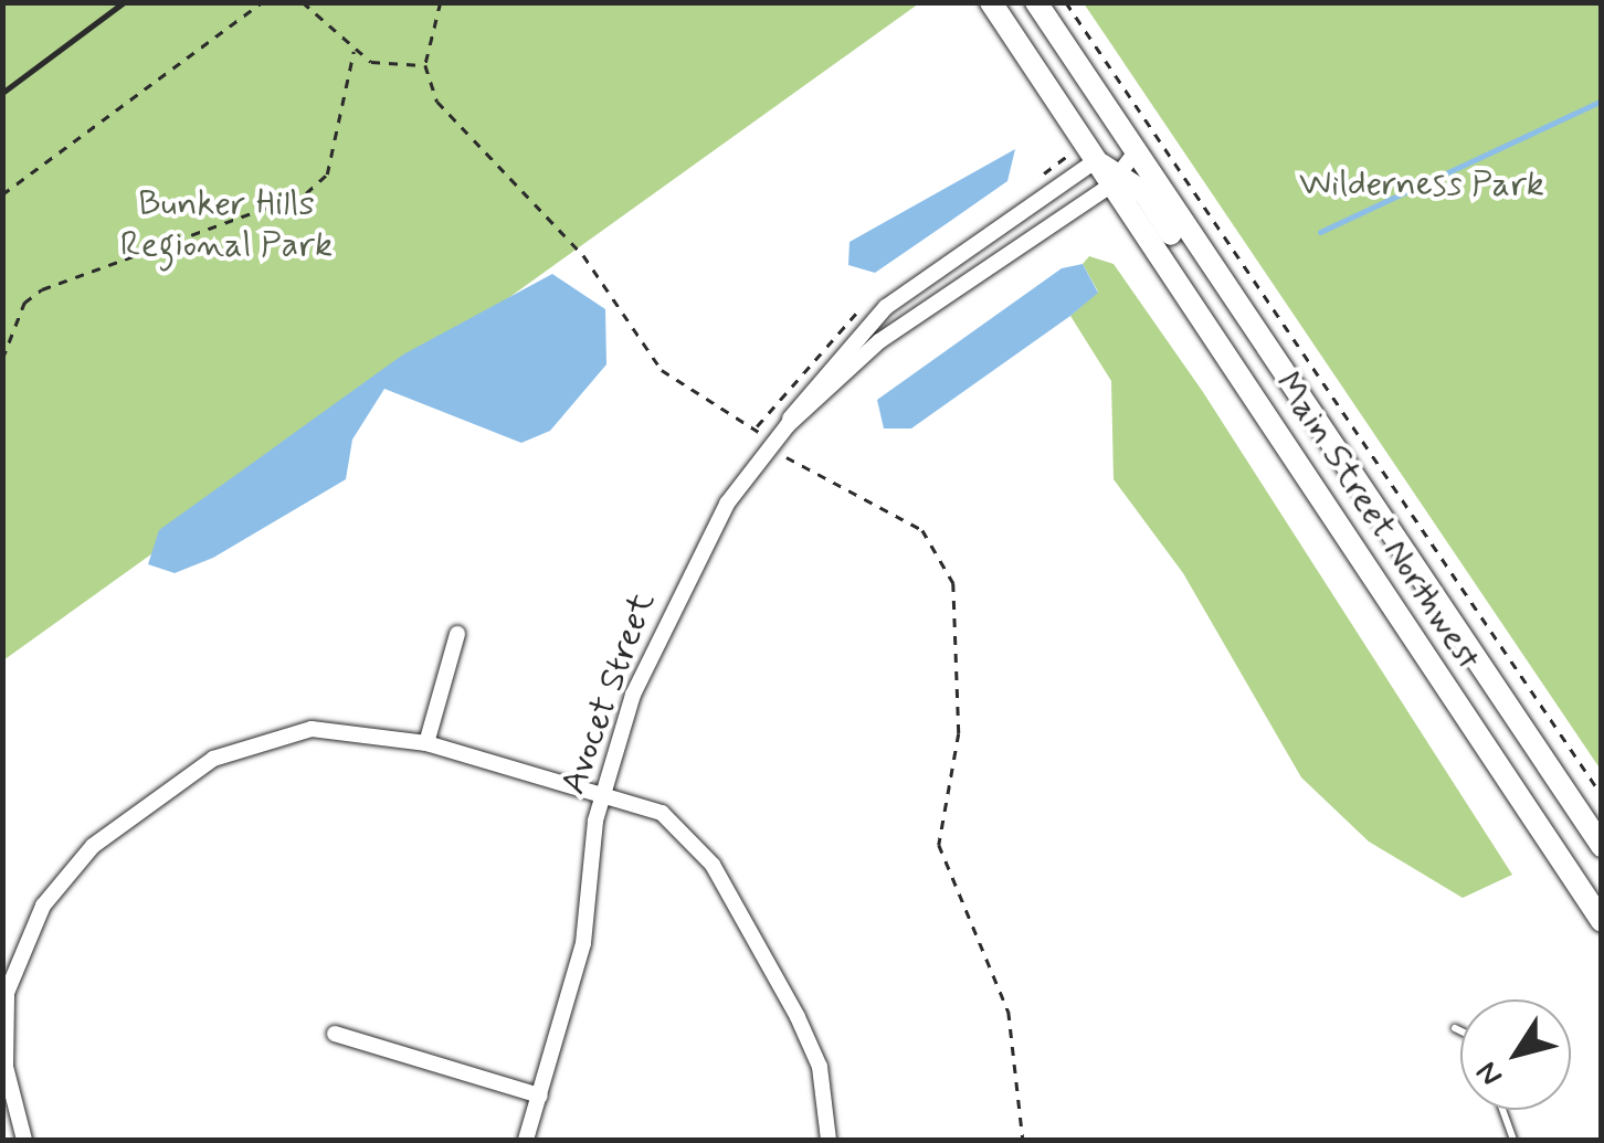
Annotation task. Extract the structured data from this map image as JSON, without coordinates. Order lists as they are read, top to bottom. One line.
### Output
{"streets":{"main road":["Main Street Northwest"],"street":["Avocet Street"]},"crossings":[["Main Street Northwest","Avocet Street"]],"parks":["Wilderness Park","Bunker Hills Regional Park"],"north":"bottom left"}
